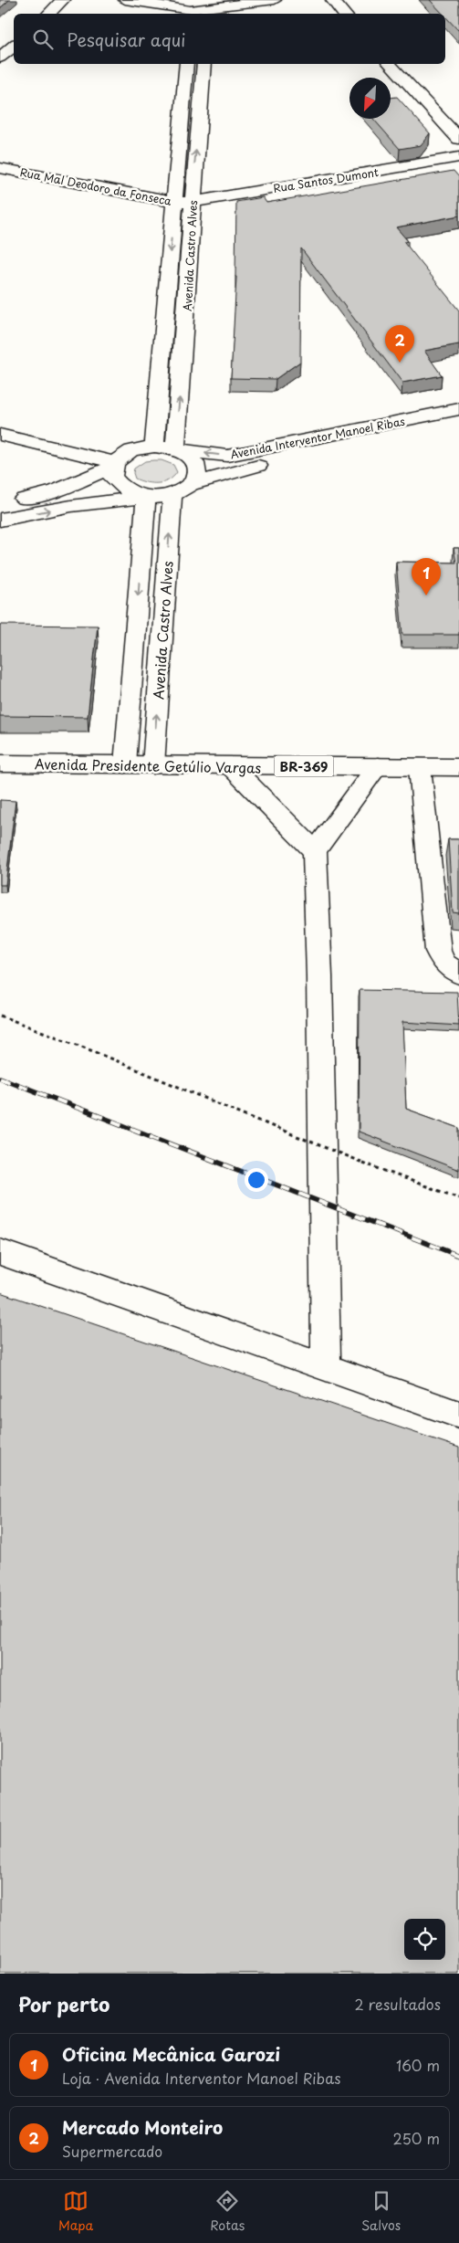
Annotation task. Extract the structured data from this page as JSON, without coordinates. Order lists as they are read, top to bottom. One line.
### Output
{"streets":{"street":["Rua Santos Dumont","Rua Mal Deodoro da Fonseca","Avenida Castro Alves","Avenida Interventor Manoel Ribas","Avenida Presidente Getúlio Vargas","BR-369"]},"crossings":[["Rua Santos Dumont","Rua Mal Deodoro da Fonseca"],["Rua Santos Dumont","Avenida Castro Alves"],["Rua Mal Deodoro da Fonseca","Avenida Castro Alves"],["Avenida Castro Alves","Avenida Interventor Manoel Ribas"],["Avenida Castro Alves","Avenida Presidente Getúlio Vargas"]],"north":"bottom left","page":{"search":"Pesquisar aqui","pins":["2","1"],"heading":["Por perto","2 resultados"],"list":[{"mark":"1","name":"Oficina Mecânica Garozi","note":"Loja · Avenida Interventor Manoel Ribas","value":"160 m"},{"mark":"2","name":"Mercado Monteiro","note":"Supermercado","value":"250 m"}],"nav":["Mapa","Rotas","Salvos"]}}
